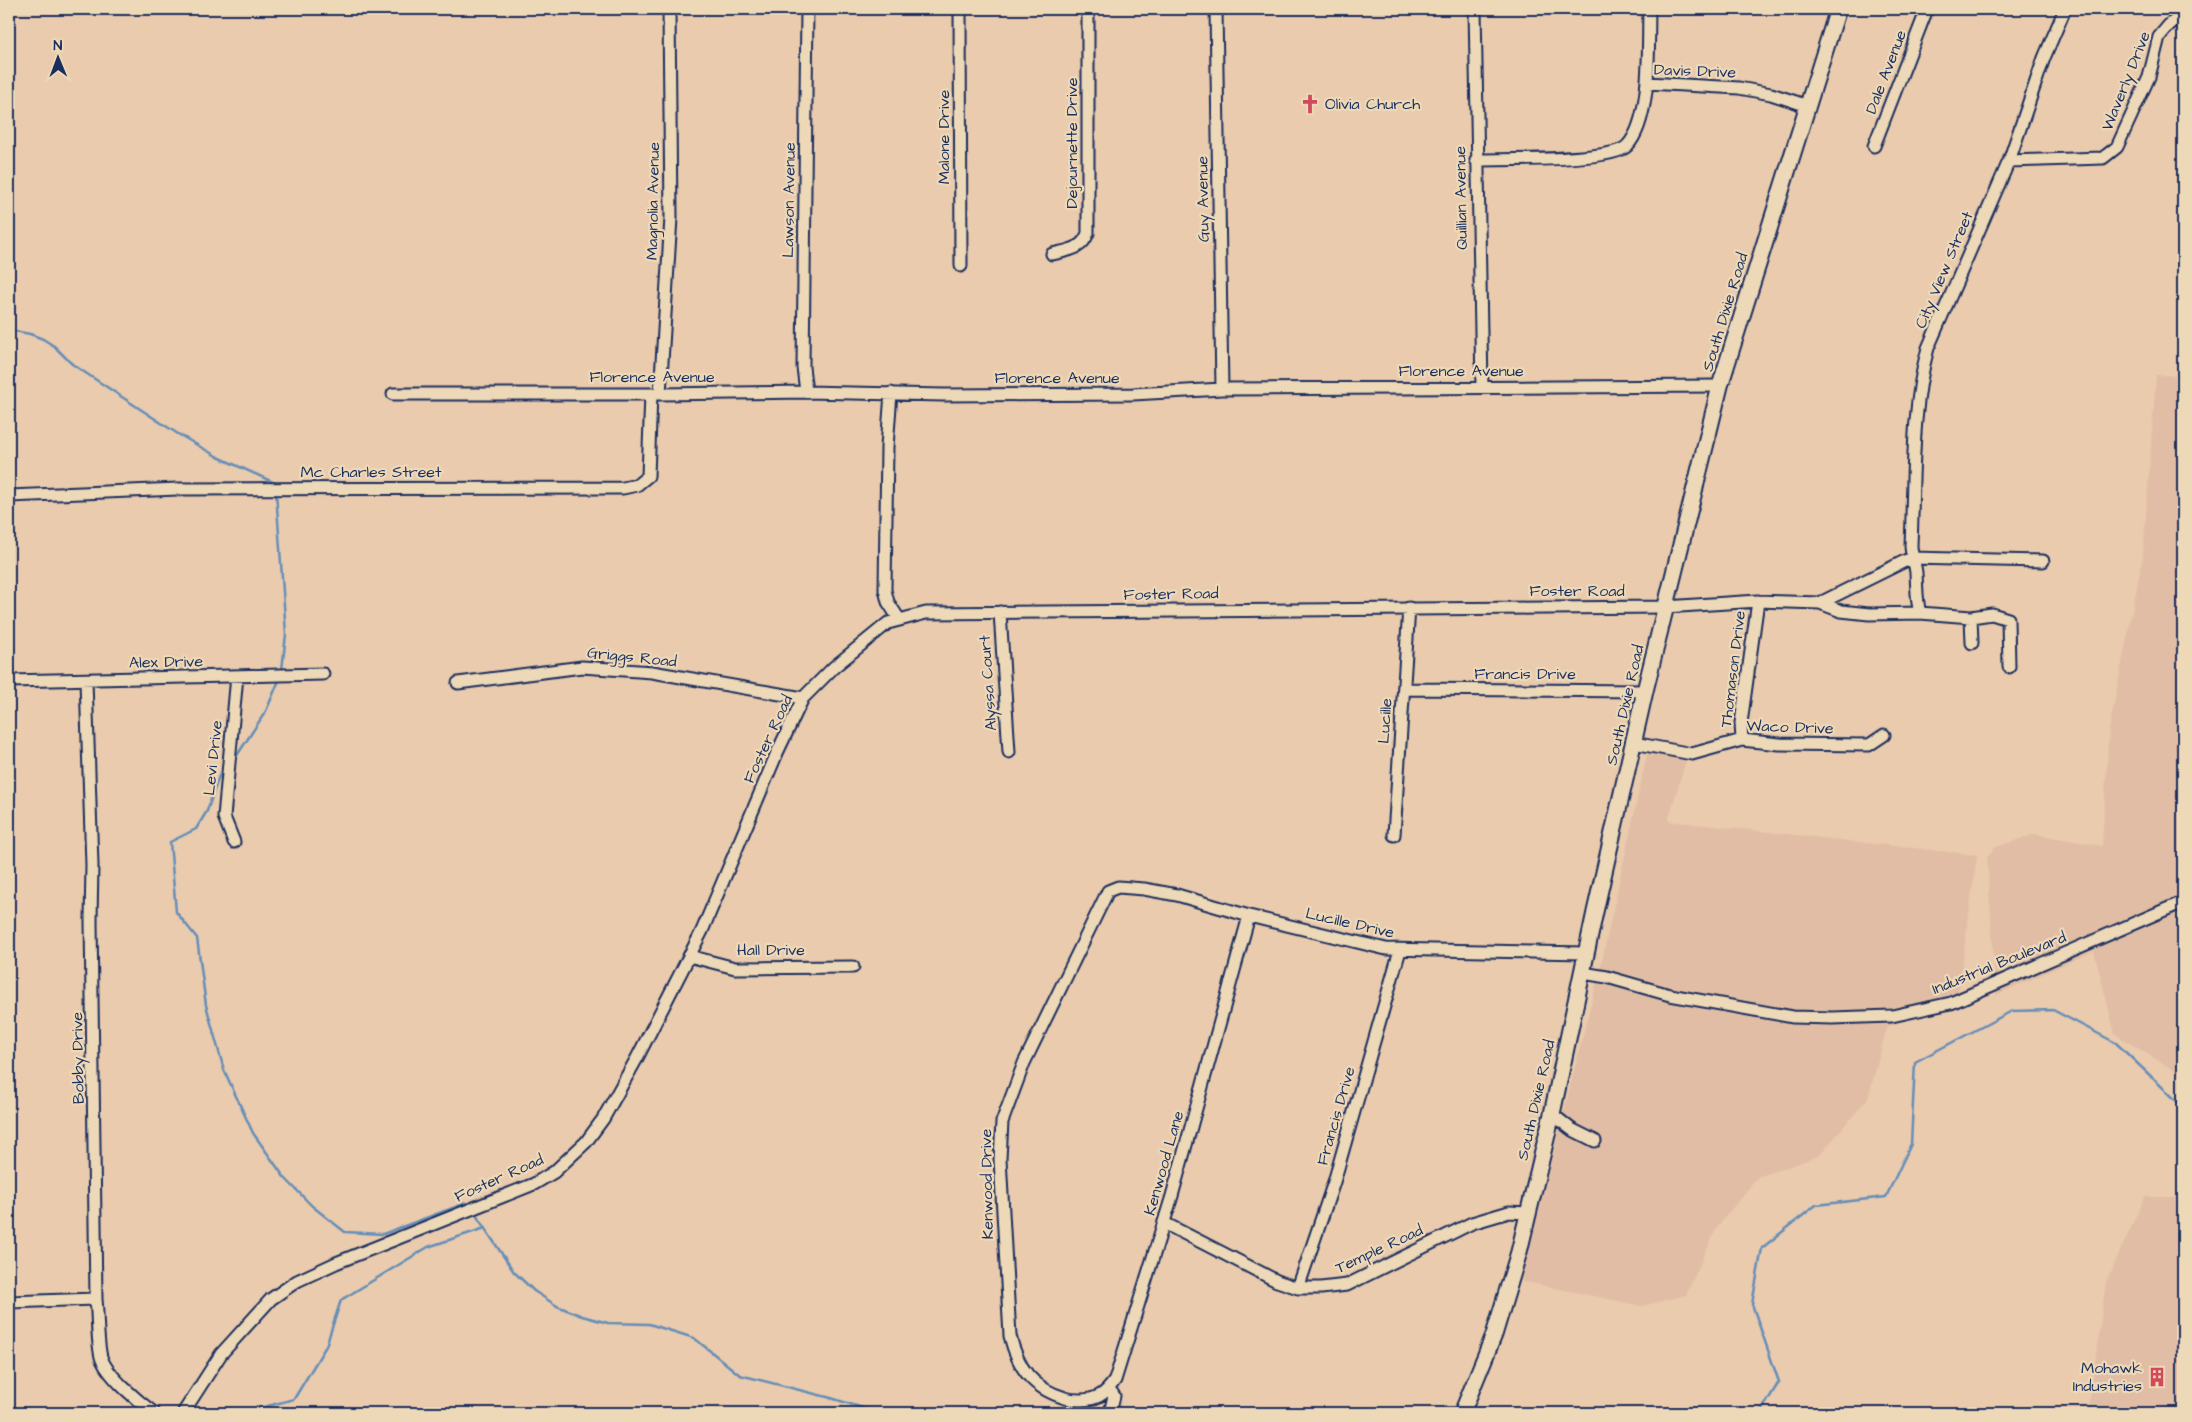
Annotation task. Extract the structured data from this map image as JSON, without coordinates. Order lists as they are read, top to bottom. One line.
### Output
{"streets":{"main road":["South Dixie Road"],"street":["Davis Drive","Dale Avenue","Waverly Drive","Malone Drive","Dejournette Drive","Quillian Avenue","Guy Avenue","Lawson Avenue","Magnolia Avenue","City View Street","Florence Avenue","Mc Charles Street","Foster Road","Griggs Road","Alex Drive","Thomason Drive","Francis Drive","Alyssa Court","Lucille","Waco Drive","Levi Drive","Lucille Drive","Hall Drive","Industrial Boulevard","Bobby Drive","Kenwood Lane","Kenwood Drive","Temple Road"]},"crossings":[["Davis Drive","Quillian Avenue"],["Davis Drive","South Dixie Road"],["Waverly Drive","City View Street"],["Quillian Avenue","Florence Avenue"],["Guy Avenue","Florence Avenue"],["Lawson Avenue","Florence Avenue"],["Magnolia Avenue","Florence Avenue"],["Magnolia Avenue","Mc Charles Street"],["South Dixie Road","Florence Avenue"],["South Dixie Road","Foster Road"],["South Dixie Road","Francis Drive"],["South Dixie Road","Waco Drive"],["South Dixie Road","Lucille Drive"],["South Dixie Road","Industrial Boulevard"],["South Dixie Road","Temple Road"],["Florence Avenue","Mc Charles Street"],["Foster Road","Griggs Road"],["Foster Road","Alyssa Court"],["Foster Road","Lucille"],["Foster Road","Hall Drive"],["Alex Drive","Levi Drive"],["Alex Drive","Bobby Drive"],["Thomason Drive","Waco Drive"],["Francis Drive","Lucille"],["Francis Drive","Lucille Drive"],["Francis Drive","Temple Road"],["Lucille Drive","Kenwood Lane"],["Lucille Drive","Kenwood Drive"],["Kenwood Lane","Kenwood Drive"],["Kenwood Lane","Temple Road"]],"places":{"church":["Olivia Church"],"building":["Mohawk Industries"]},"north":"top"}
